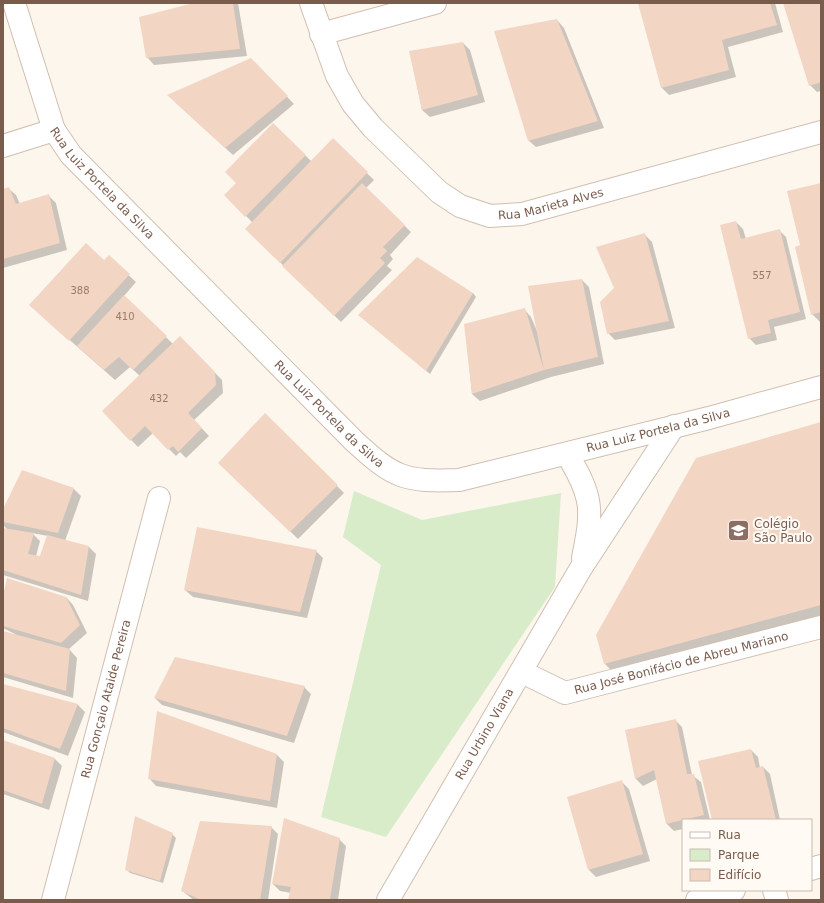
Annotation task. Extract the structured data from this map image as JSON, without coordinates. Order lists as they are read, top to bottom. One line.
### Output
{"streets":{"street":["Rua Luiz Portela da Silva","Rua Marieta Alves","Rua José Bonifácio de Abreu Mariano","Rua Gonçaio Ataide Pereira","Rua Urbino Viana"]},"crossings":[["Rua Luiz Portela da Silva","Rua Urbino Viana"],["Rua José Bonifácio de Abreu Mariano","Rua Urbino Viana"]],"places":{"school or university":["Colégio São Paulo"]},"house_numbers":["557","388","410","432"],"legend":["Rua","Parque","Edifício"]}
